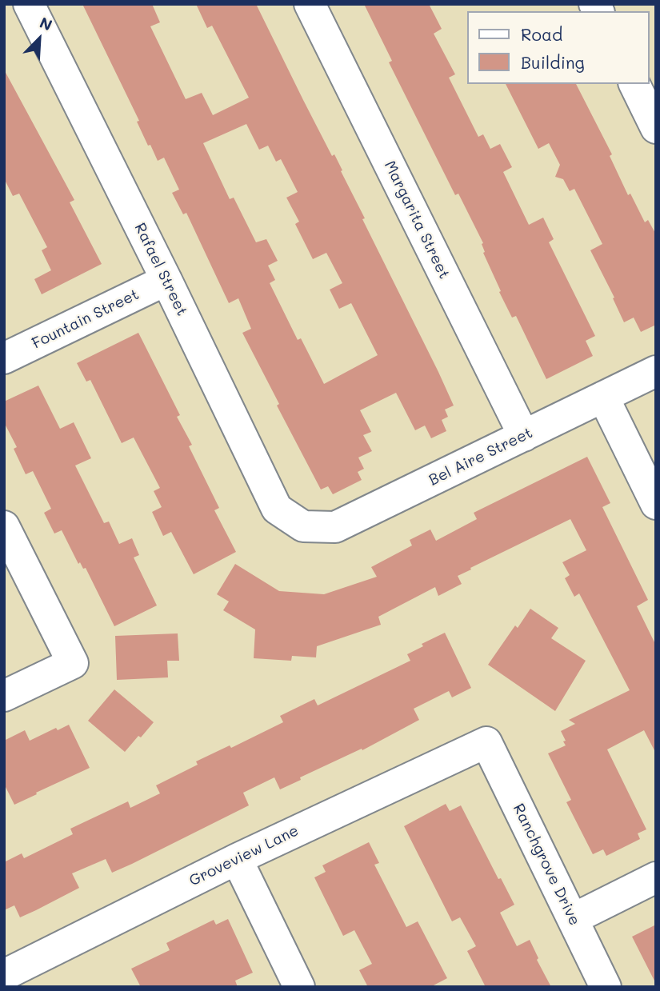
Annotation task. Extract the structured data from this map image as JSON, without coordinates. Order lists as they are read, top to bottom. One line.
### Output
{"streets":{"street":["Margarita Street","Rafael Street","Fountain Street","Bel Aire Street","Groveview Lane","Ranchgrove Drive"]},"crossings":[["Margarita Street","Bel Aire Street"],["Rafael Street","Fountain Street"],["Rafael Street","Bel Aire Street"],["Groveview Lane","Ranchgrove Drive"]],"legend":["Road","Building"],"north":"top right"}
